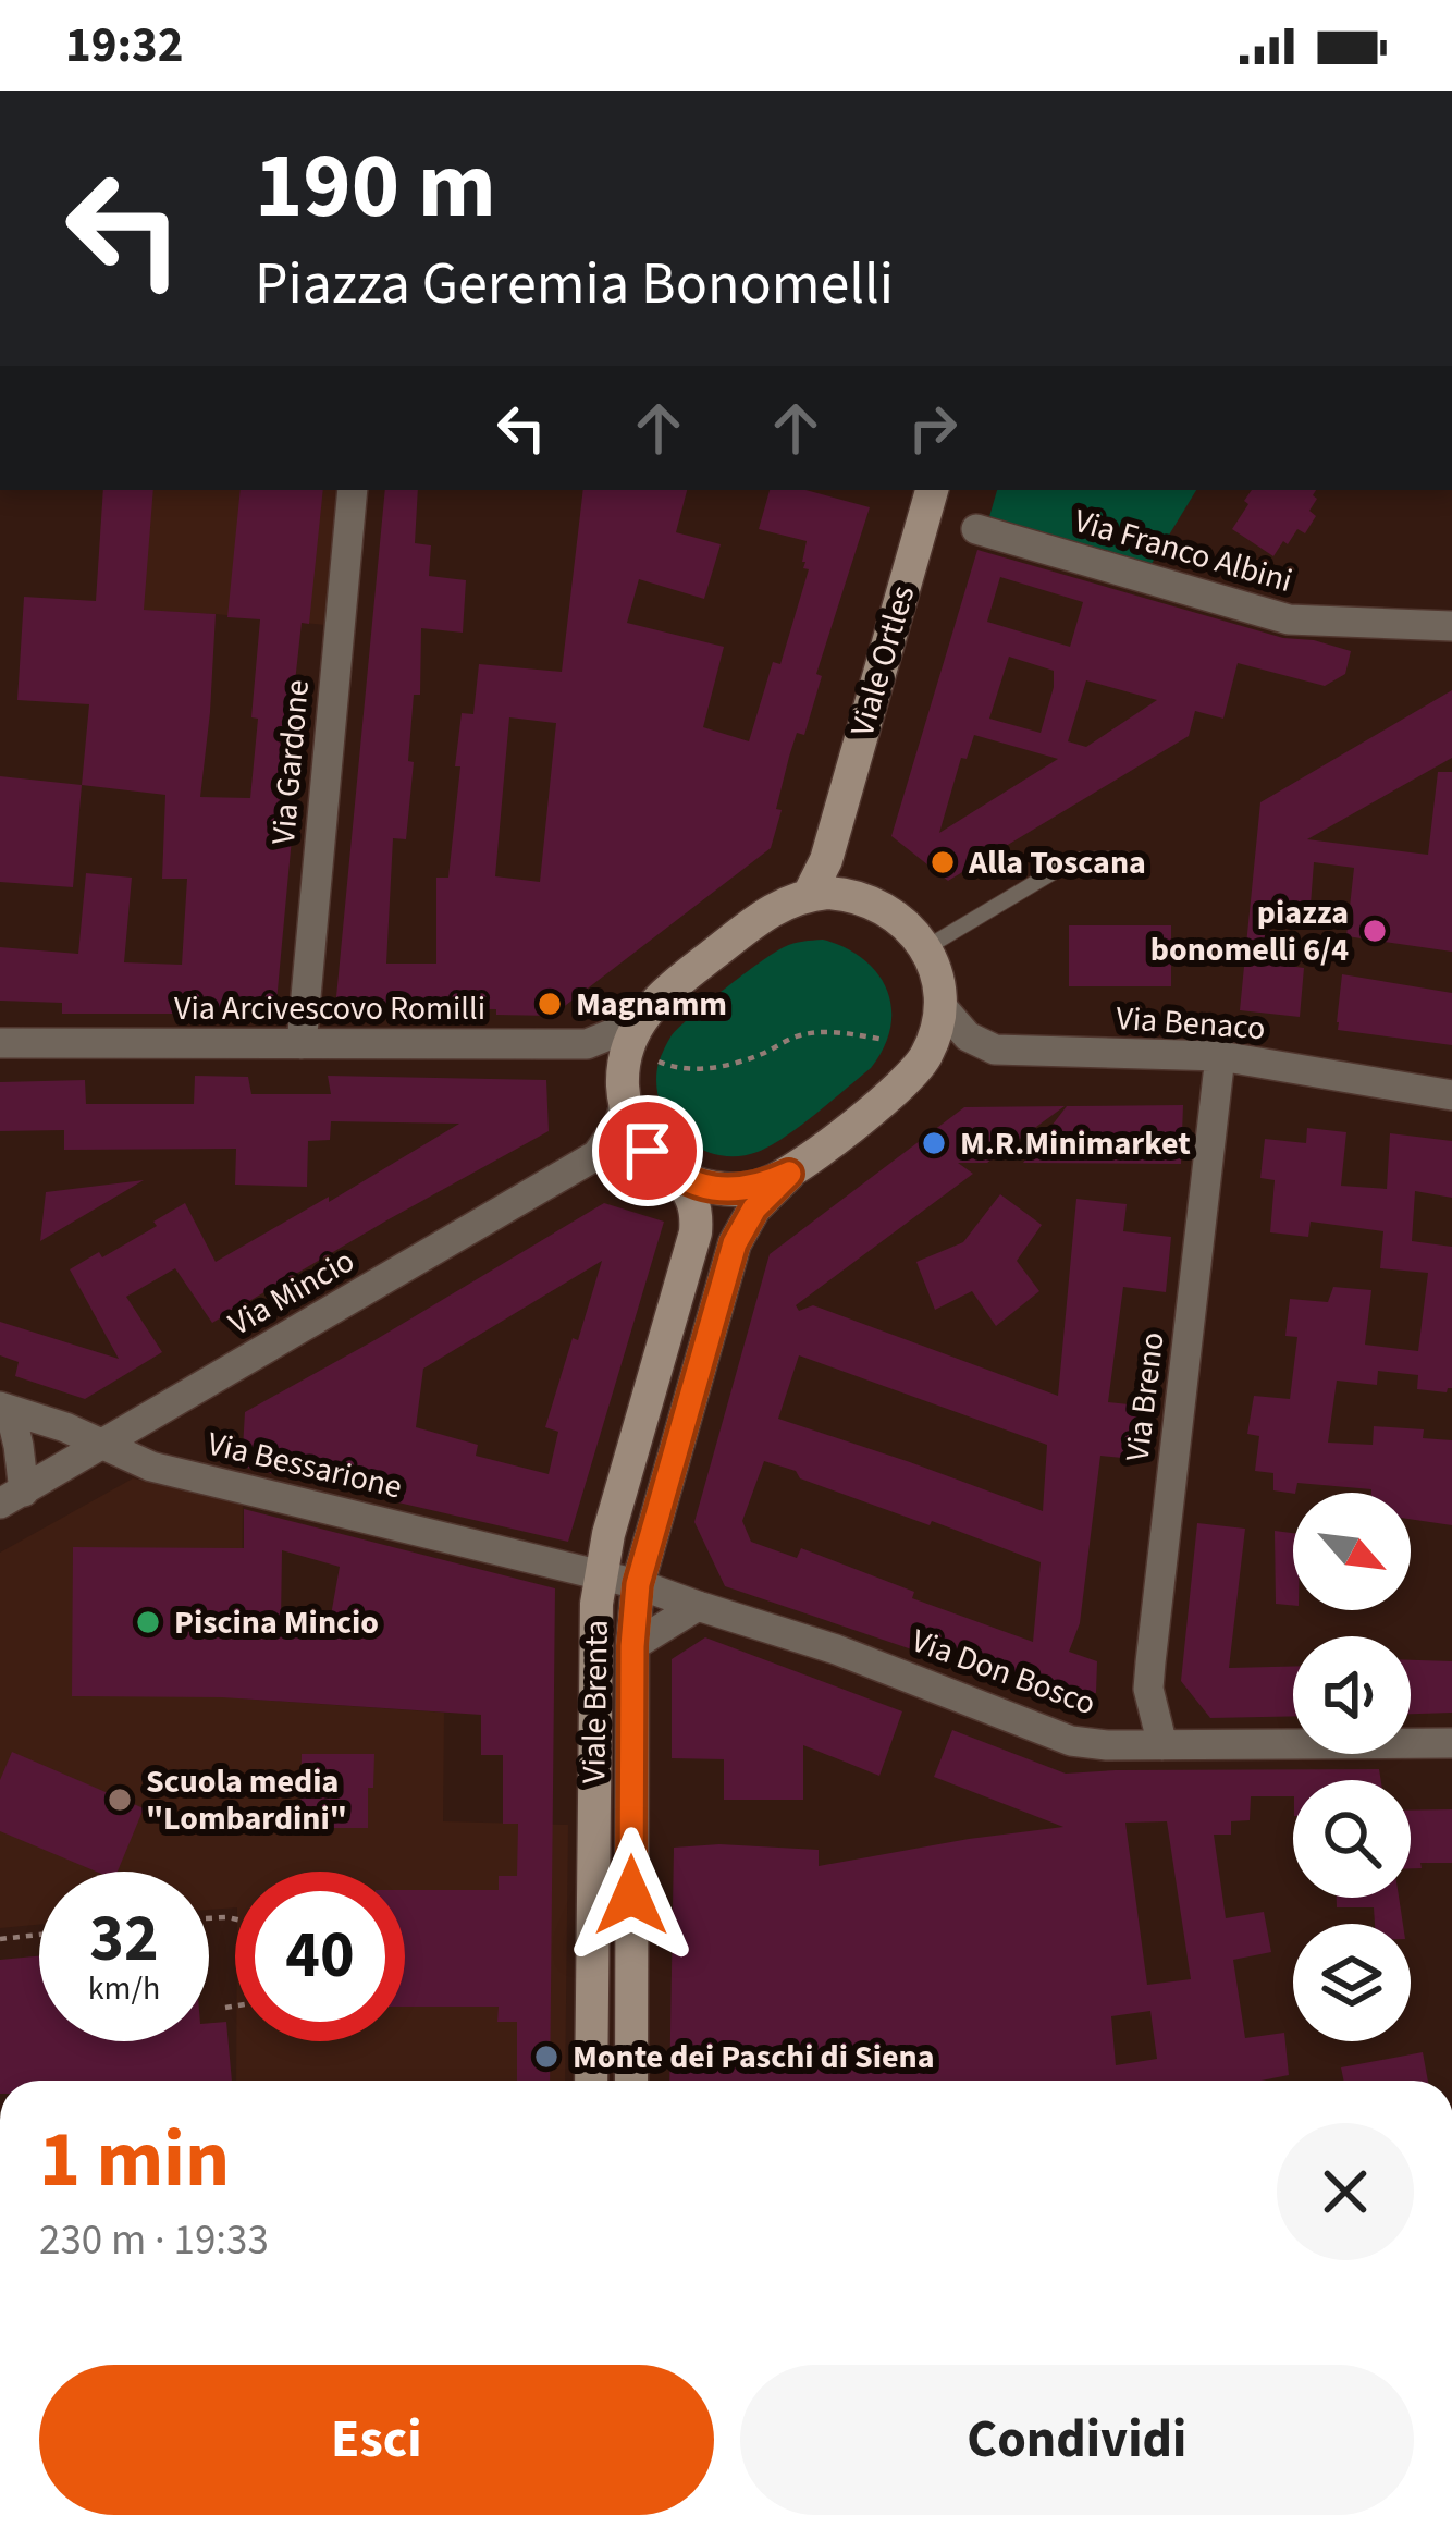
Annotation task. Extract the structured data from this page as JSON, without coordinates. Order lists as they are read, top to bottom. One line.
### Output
{"streets":{"street":["Via Franco Albini","Viale Ortles","Via Gardone","Via Arcivescovo Romilli","Via Benaco","Via Mincio","Via Breno","Via Bessarione","Via Don Bosco","Viale Brenta"]},"crossings":[["Viale Ortles","Via Arcivescovo Romilli"],["Viale Ortles","Via Benaco"],["Viale Ortles","Viale Brenta"],["Via Gardone","Via Arcivescovo Romilli"],["Via Arcivescovo Romilli","Via Benaco"],["Via Arcivescovo Romilli","Viale Brenta"],["Via Benaco","Via Breno"],["Via Benaco","Viale Brenta"],["Via Mincio","Via Bessarione"],["Via Breno","Via Don Bosco"],["Via Bessarione","Via Don Bosco"],["Via Bessarione","Viale Brenta"],["Via Don Bosco","Viale Brenta"]],"places":["Alla Toscana","piazza bonomelli 6/4","Magnamm","M.R.Minimarket","Piscina Mincio","Scuola media \"Lombardini\"","Monte dei Paschi di Siena"],"north":"bottom right","page":{"status":"19:32","turn":["190 m","Piazza Geremia Bonomelli"],"speed":"32 km/h","limit":"40","heading":["1 min","230 m · 19:33"],"buttons":["Esci","Condividi"]}}
